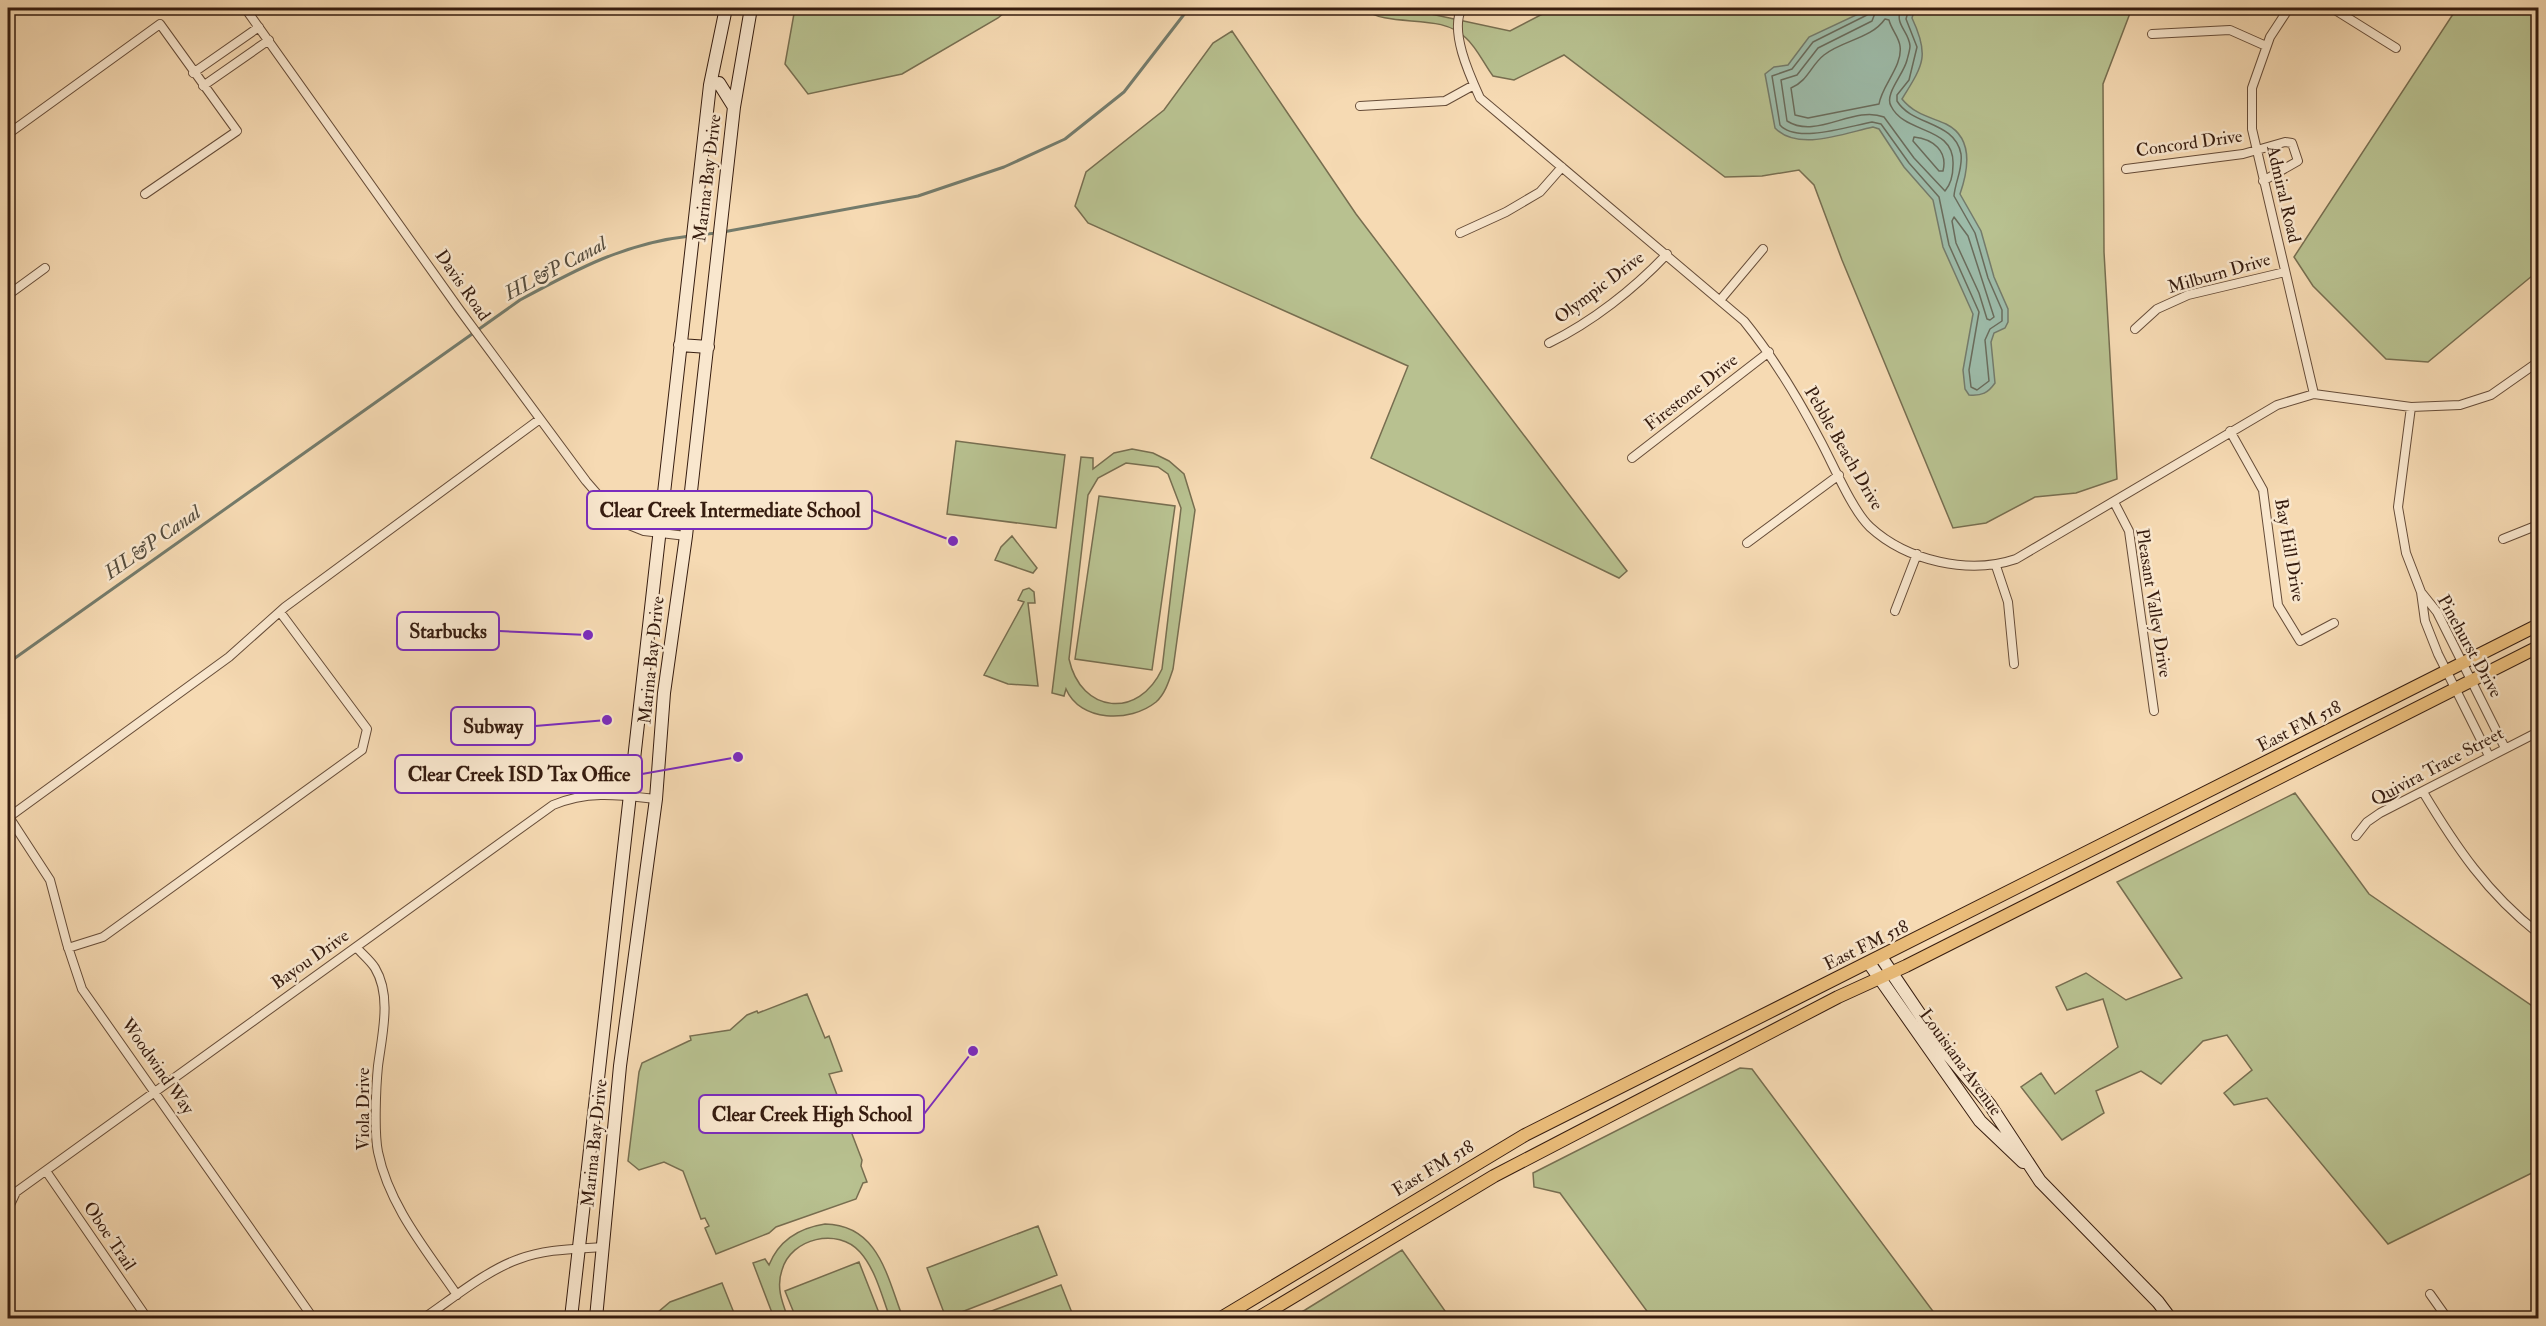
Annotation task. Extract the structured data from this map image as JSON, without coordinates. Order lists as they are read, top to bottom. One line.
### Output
{"streets":{"main road":["Marina Bay Drive","East FM 518","Louisiana Avenue"],"street":["Concord Drive","Admiral Road","Milburn Drive","Davis Road","Olympic Drive","Firestone Drive","Pebble Beach Drive","Bay Hill Drive","Pleasant Valley Drive","Pinehurst Drive","Quivira Trace Street","Bayou Drive","Woodwind Way","Viola Drive","Oboe Trail"]},"crossings":[["Concord Drive","Admiral Road"],["Marina Bay Drive","Davis Road"],["Marina Bay Drive","Bayou Drive"],["Admiral Road","Milburn Drive"],["Admiral Road","Pebble Beach Drive"],["Olympic Drive","Pebble Beach Drive"],["Firestone Drive","Pebble Beach Drive"],["Pebble Beach Drive","Bay Hill Drive"],["Pebble Beach Drive","Pleasant Valley Drive"],["Pebble Beach Drive","Pinehurst Drive"],["Pinehurst Drive","East FM 518"],["Pinehurst Drive","Quivira Trace Street"],["East FM 518","Louisiana Avenue"],["Bayou Drive","Woodwind Way"],["Bayou Drive","Viola Drive"],["Bayou Drive","Oboe Trail"]],"water":["HL&P Canal"],"places":["Clear Creek Intermediate School","Starbucks","Subway","Clear Creek ISD Tax Office","Clear Creek High School"]}
